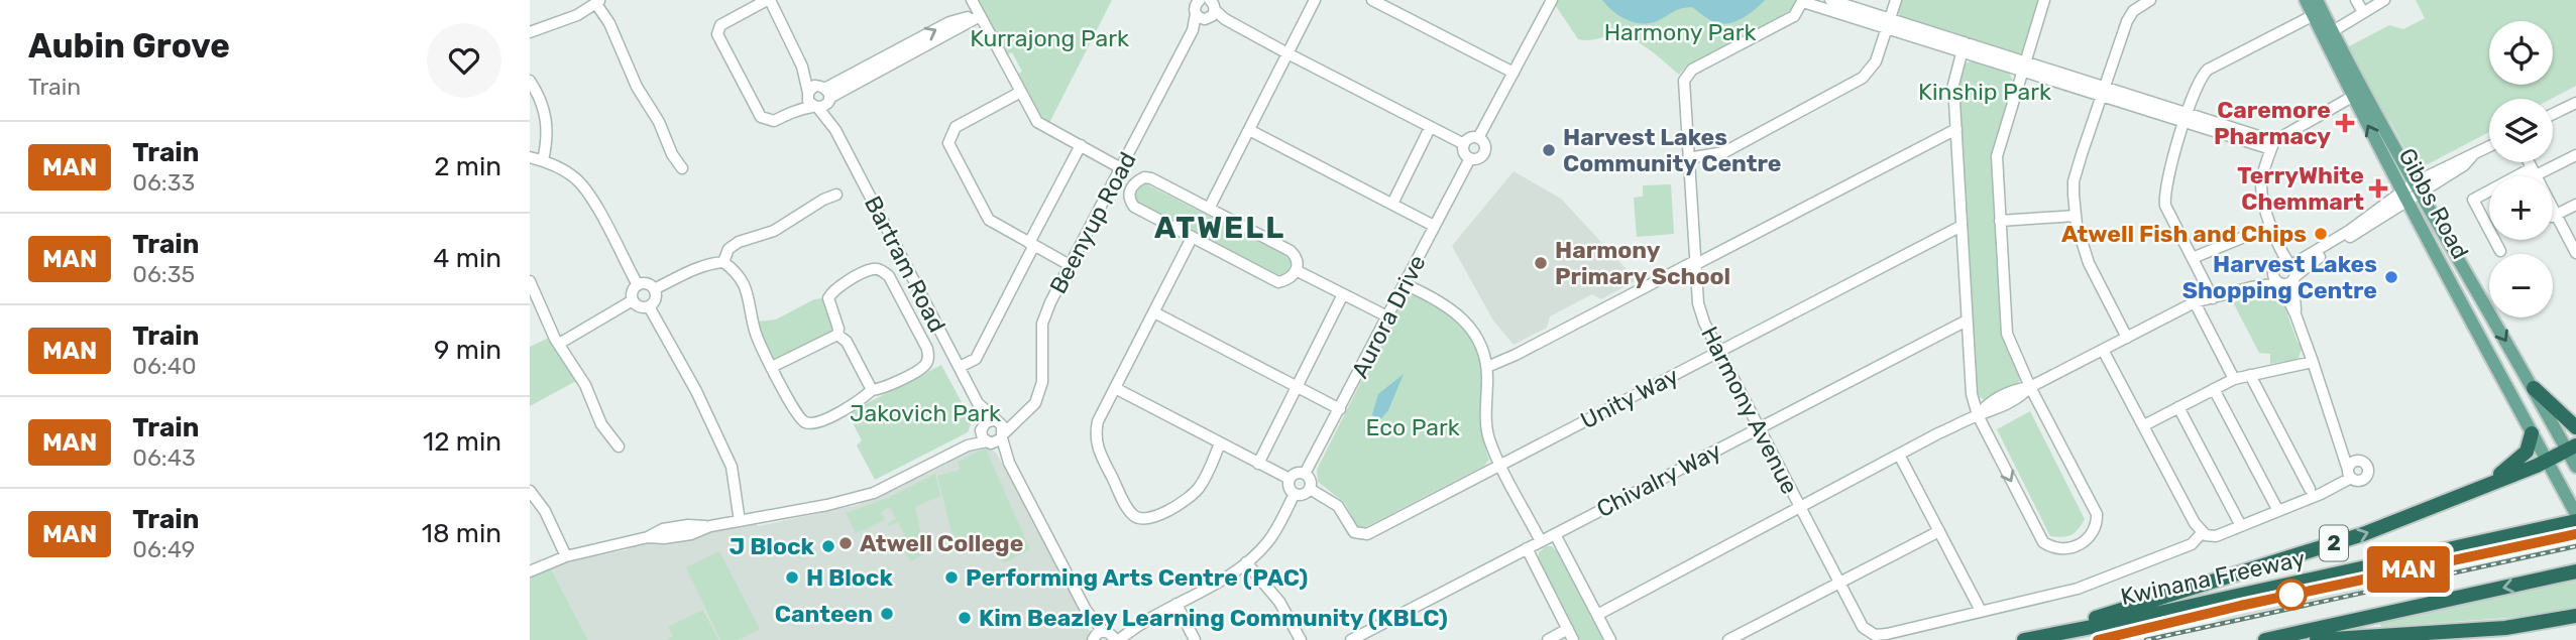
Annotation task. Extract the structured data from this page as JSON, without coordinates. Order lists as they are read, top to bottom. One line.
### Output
{"streets":{"highway":["2","Kwinana Freeway"],"main road":["Gibbs Road"],"street":["Beenyup Road","Bartram Road","Aurora Drive","Unity Way","Harmony Avenue","Chivalry Way"]},"crossings":[["Gibbs Road","2"],["Beenyup Road","Bartram Road"],["Aurora Drive","Unity Way"],["Unity Way","Harmony Avenue"],["Harmony Avenue","Chivalry Way"],["2","Kwinana Freeway"]],"districts":["ATWELL"],"parks":["Harmony Park","Kurrajong Park","Kinship Park","Jakovich Park","Eco Park"],"places":{"health":["Caremore Pharmacy","TerryWhite Chemmart"],"other":["Harvest Lakes Community Centre","Atwell Fish and Chips","Harmony Primary School","Harvest Lakes Shopping Centre","Atwell College","J Block","H Block","Performing Arts Centre (PAC)","Canteen","Kim Beazley Learning Community (KBLC)"]},"page":{"heading":["Aubin Grove","Train"],"on_map":"MAN","map_buttons":["+","−"],"list":[{"mark":"MAN","name":"Train","note":"06:33","value":"2 min"},{"mark":"MAN","name":"Train","note":"06:35","value":"4 min"},{"mark":"MAN","name":"Train","note":"06:40","value":"9 min"},{"mark":"MAN","name":"Train","note":"06:43","value":"12 min"},{"mark":"MAN","name":"Train","note":"06:49","value":"18 min"}]}}
